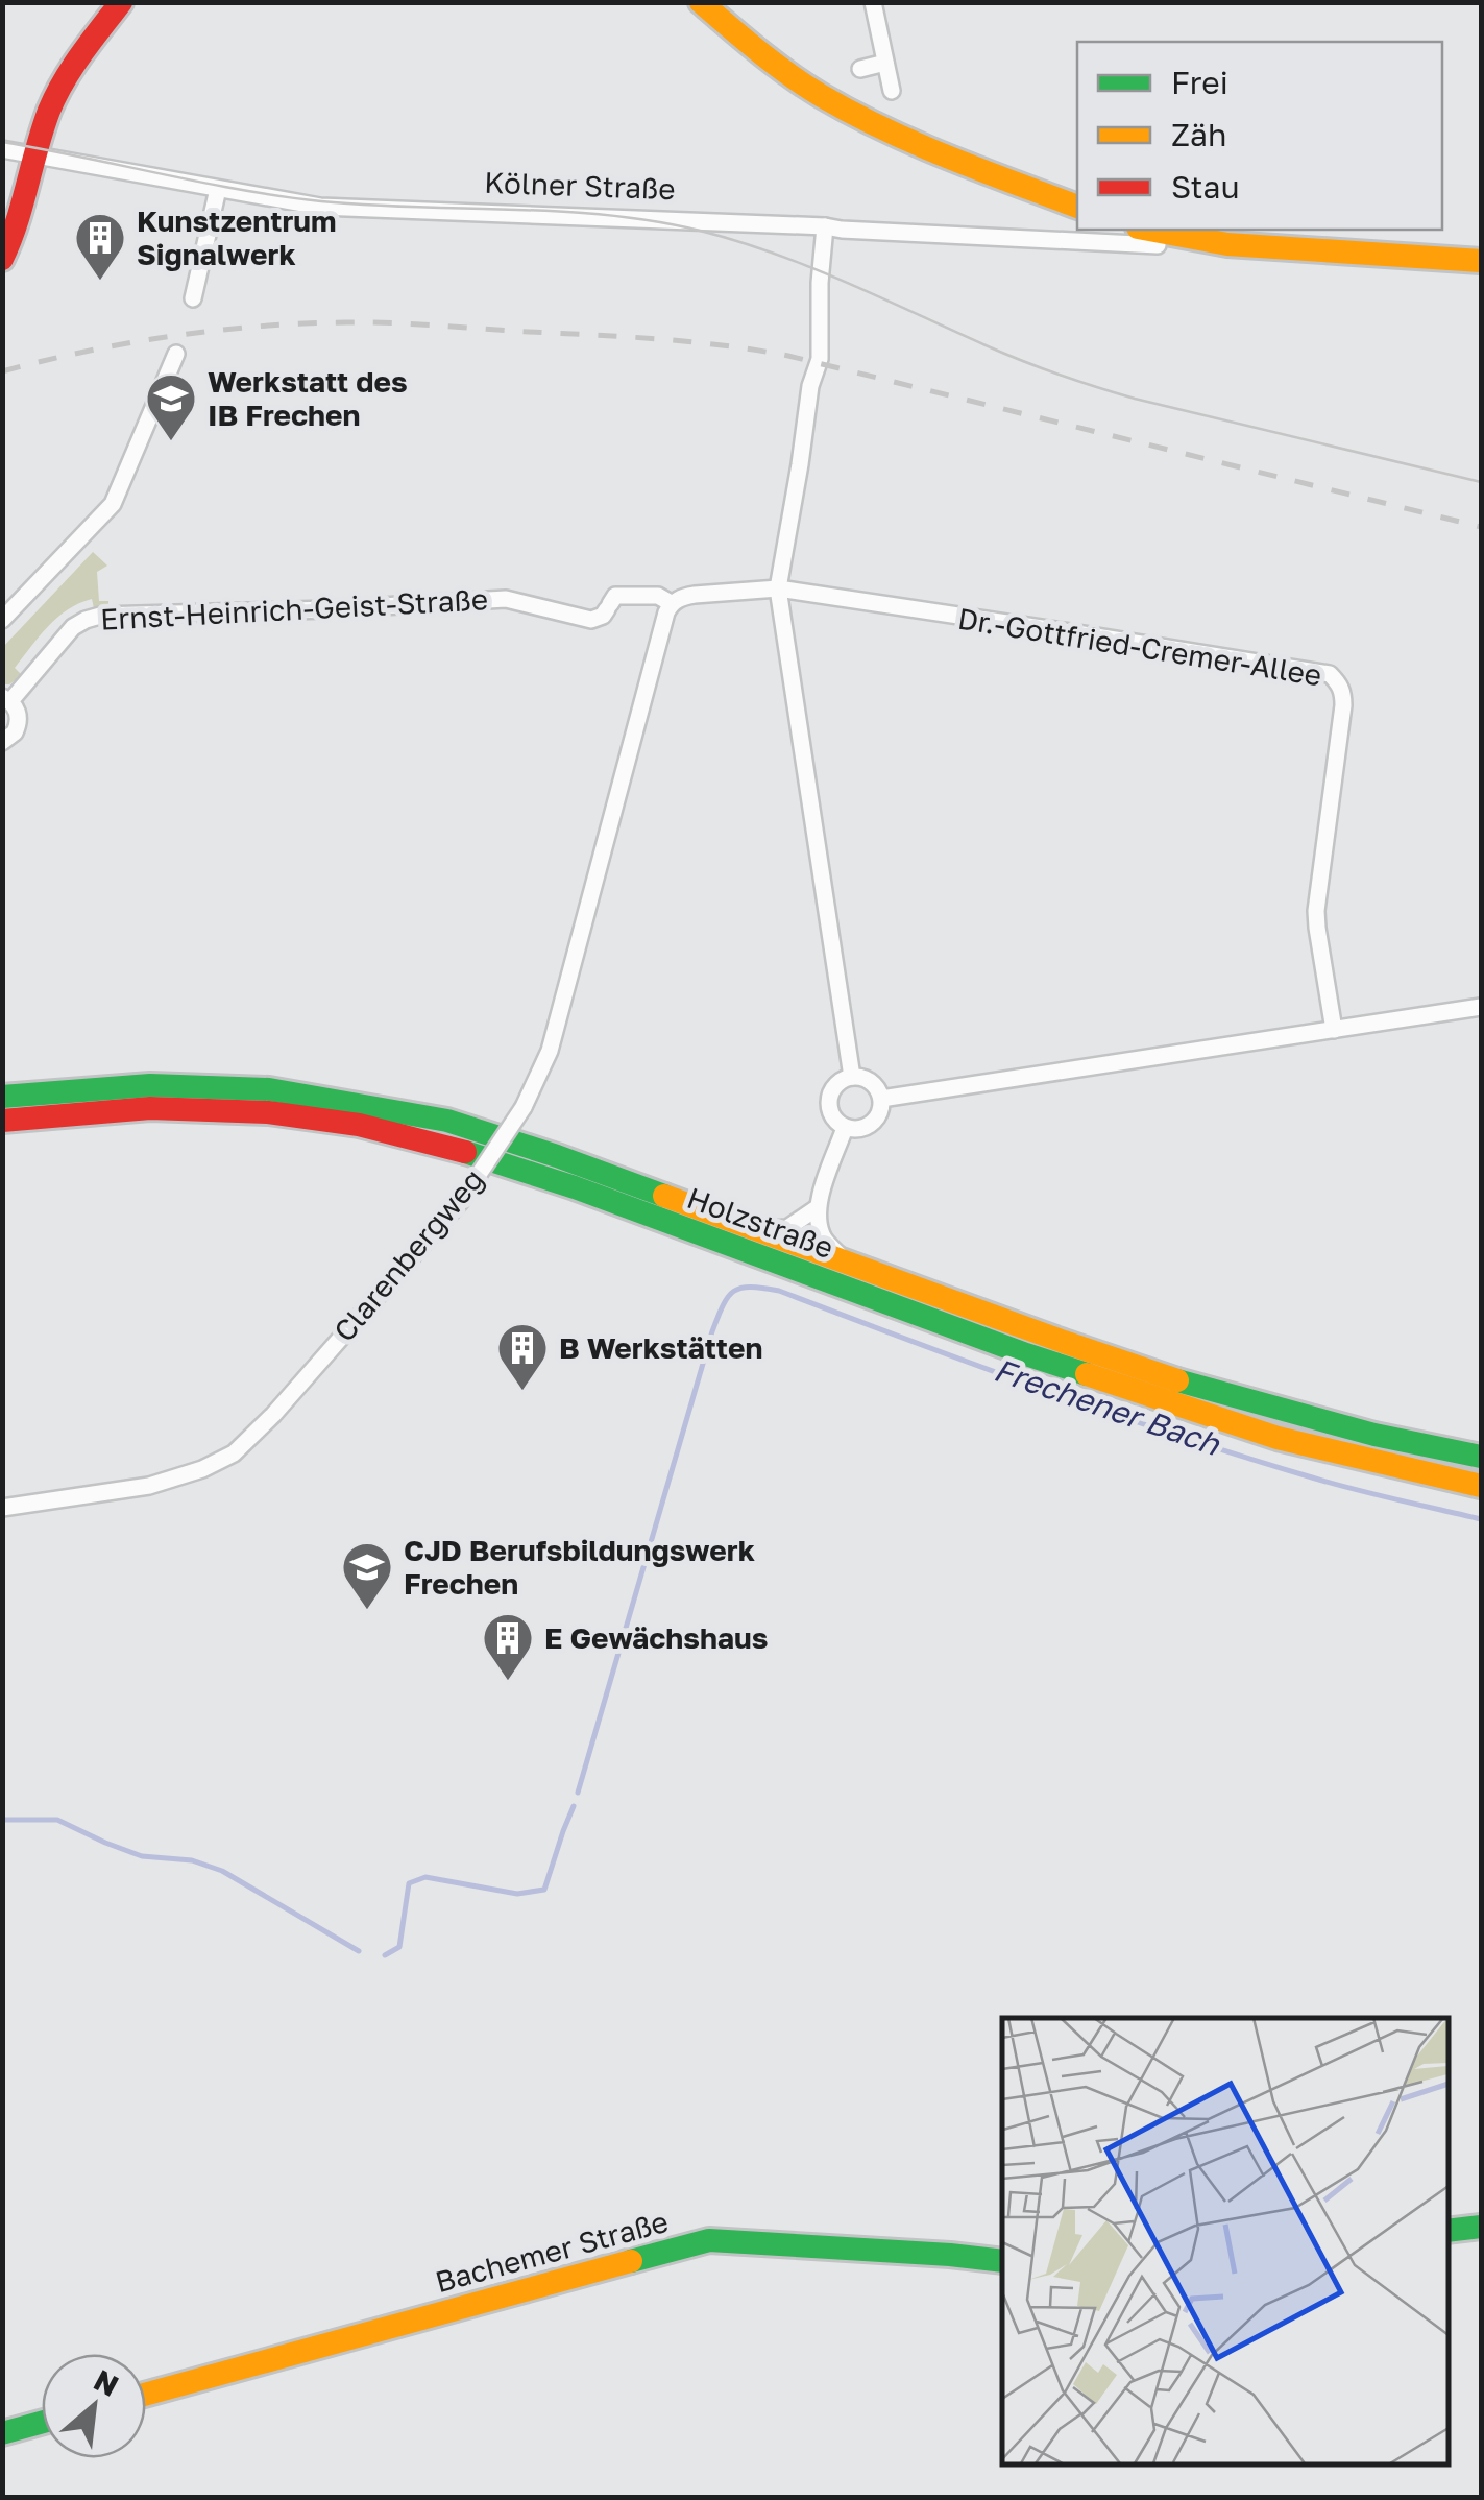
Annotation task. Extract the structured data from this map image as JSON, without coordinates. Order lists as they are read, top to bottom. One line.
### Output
{"streets":{"main road":["Holzstraße","Bachemer Straße"],"street":["Kölner Straße","Ernst-Heinrich-Geist-Straße","Dr.-Gottfried-Cremer-Allee","Clarenbergweg"]},"crossings":[["Ernst-Heinrich-Geist-Straße","Dr.-Gottfried-Cremer-Allee"],["Ernst-Heinrich-Geist-Straße","Clarenbergweg"],["Dr.-Gottfried-Cremer-Allee","Clarenbergweg"]],"water":["Frechener Bach"],"places":{"building":["Kunstzentrum Signalwerk","B Werkstätten","E Gewächshaus"],"school or university":["Werkstatt des IB Frechen","CJD Berufsbildungswerk Frechen"]},"legend":["Frei","Zäh","Stau"],"north":"top right"}
